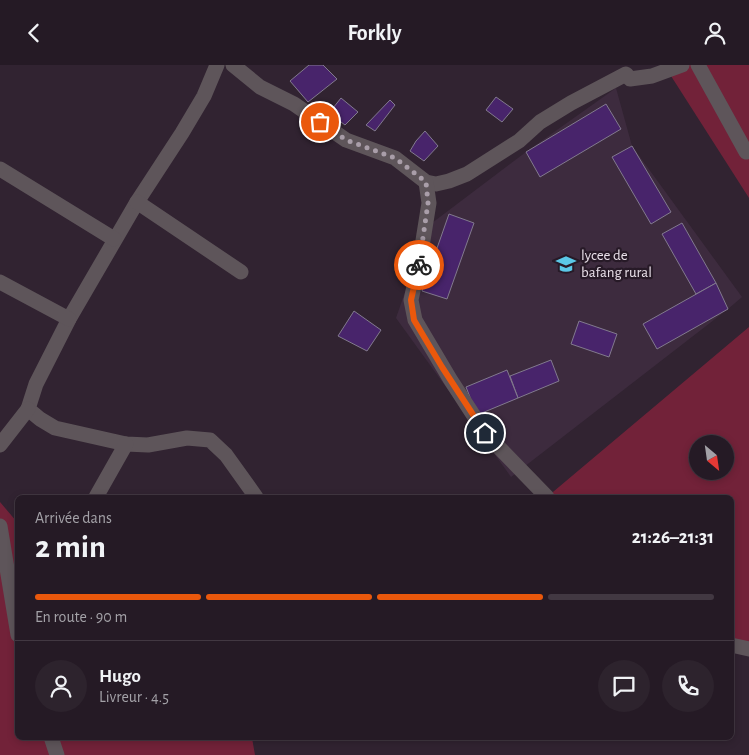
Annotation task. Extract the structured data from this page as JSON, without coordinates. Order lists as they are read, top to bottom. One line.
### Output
{"places":{"school or university":["lycee de bafang rural"]},"north":"bottom right","page":{"header":"Forkly","heading":["2 min","Arrivée dans","21:26–21:31"],"panel":["Hugo","Livreur · 4.5"],"bar":"En route · 90 m"}}
